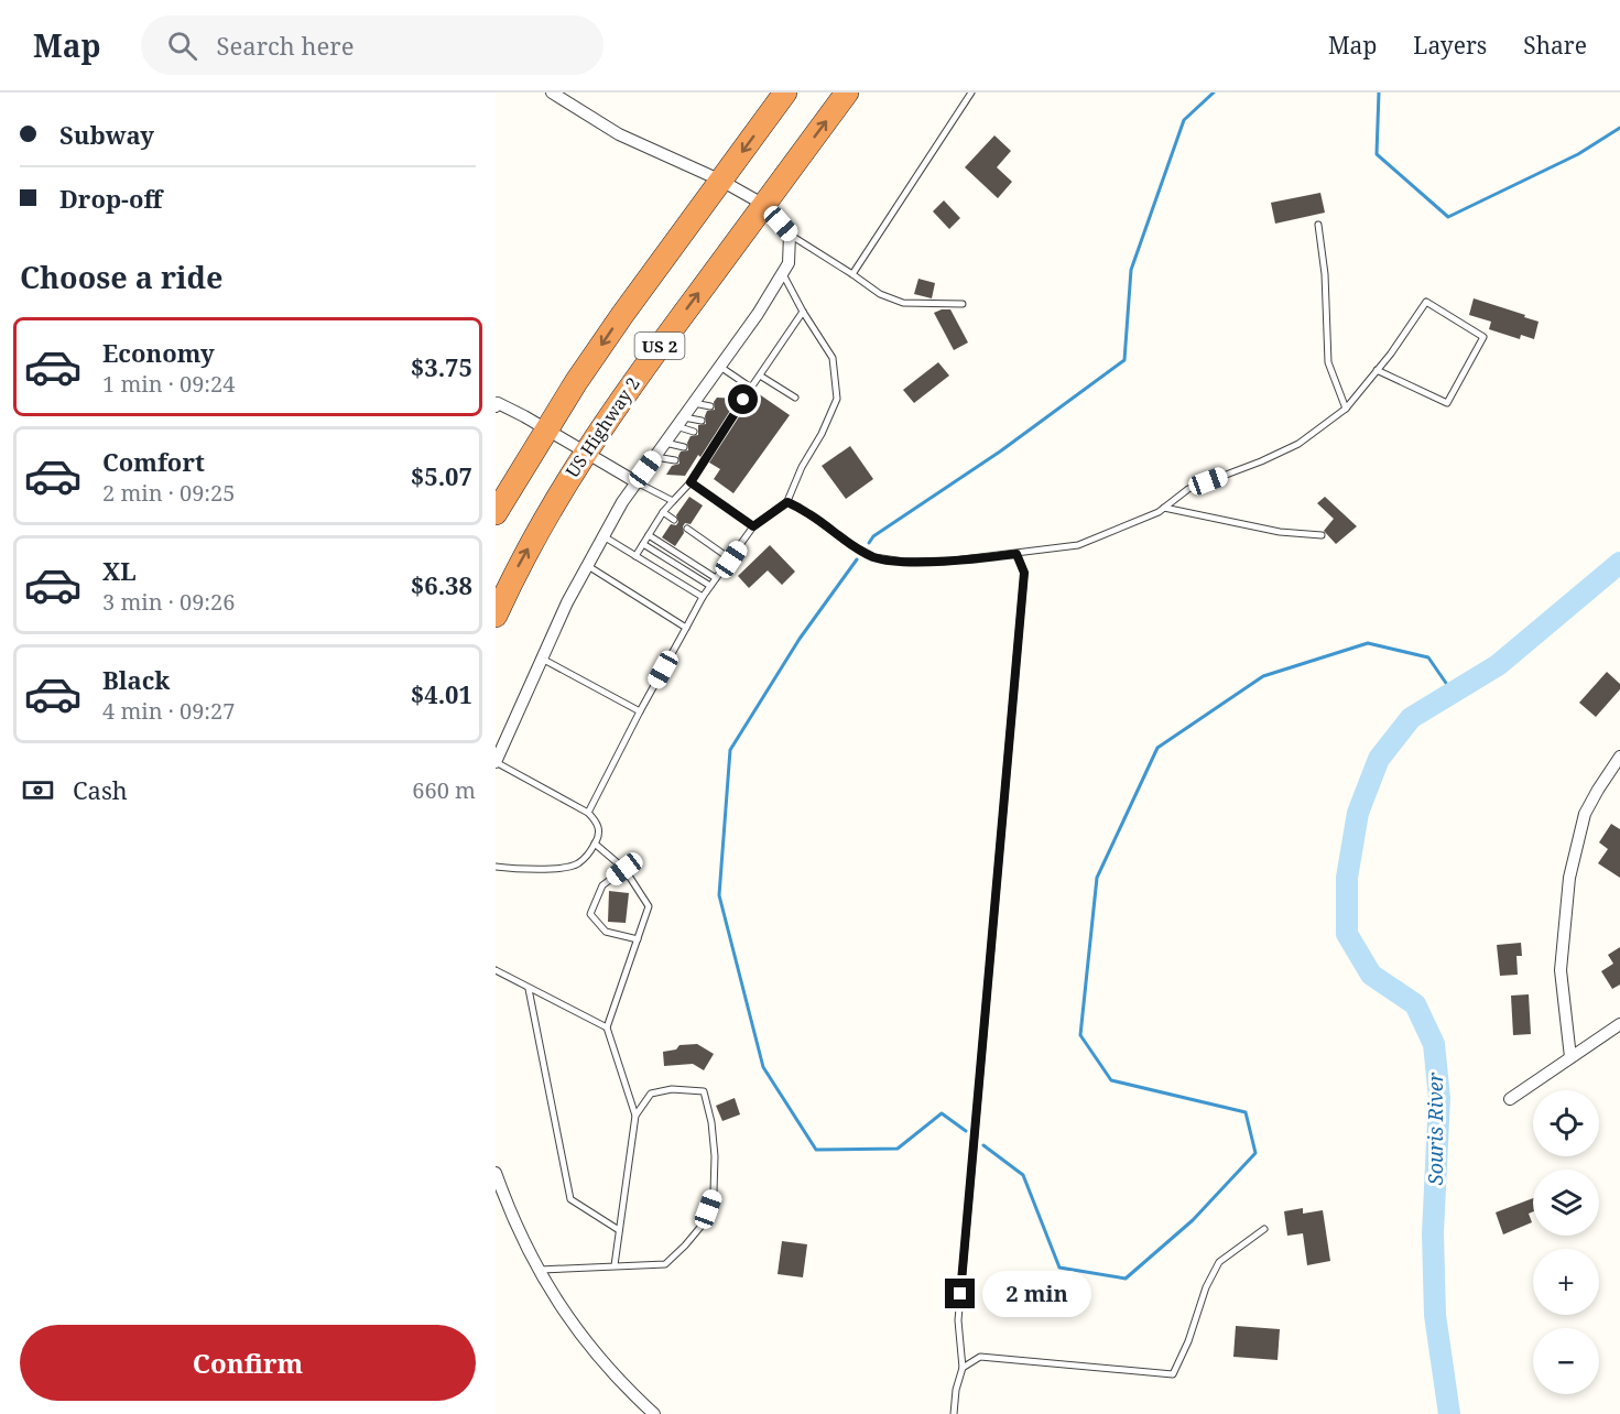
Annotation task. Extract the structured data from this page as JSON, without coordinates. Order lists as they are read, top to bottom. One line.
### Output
{"streets":{"highway":["US 2","US Highway 2"]},"water":["Souris River"],"page":{"header":"Map","search":"Search here","nav":["Map","Layers","Share"],"banner":["Subway","Drop-off"],"heading":"Choose a ride","list":[{"name":"Economy","note":"1 min · 09:24","value":"$3.75"},{"name":"Comfort","note":"2 min · 09:25","value":"$5.07"},{"name":"XL","note":"3 min · 09:26","value":"$6.38"},{"name":"Black","note":"4 min · 09:27","value":"$4.01"}],"pay":["Cash","660 m"],"map_buttons":["+","−"],"bubble":"2 min","buttons":"Confirm"}}
